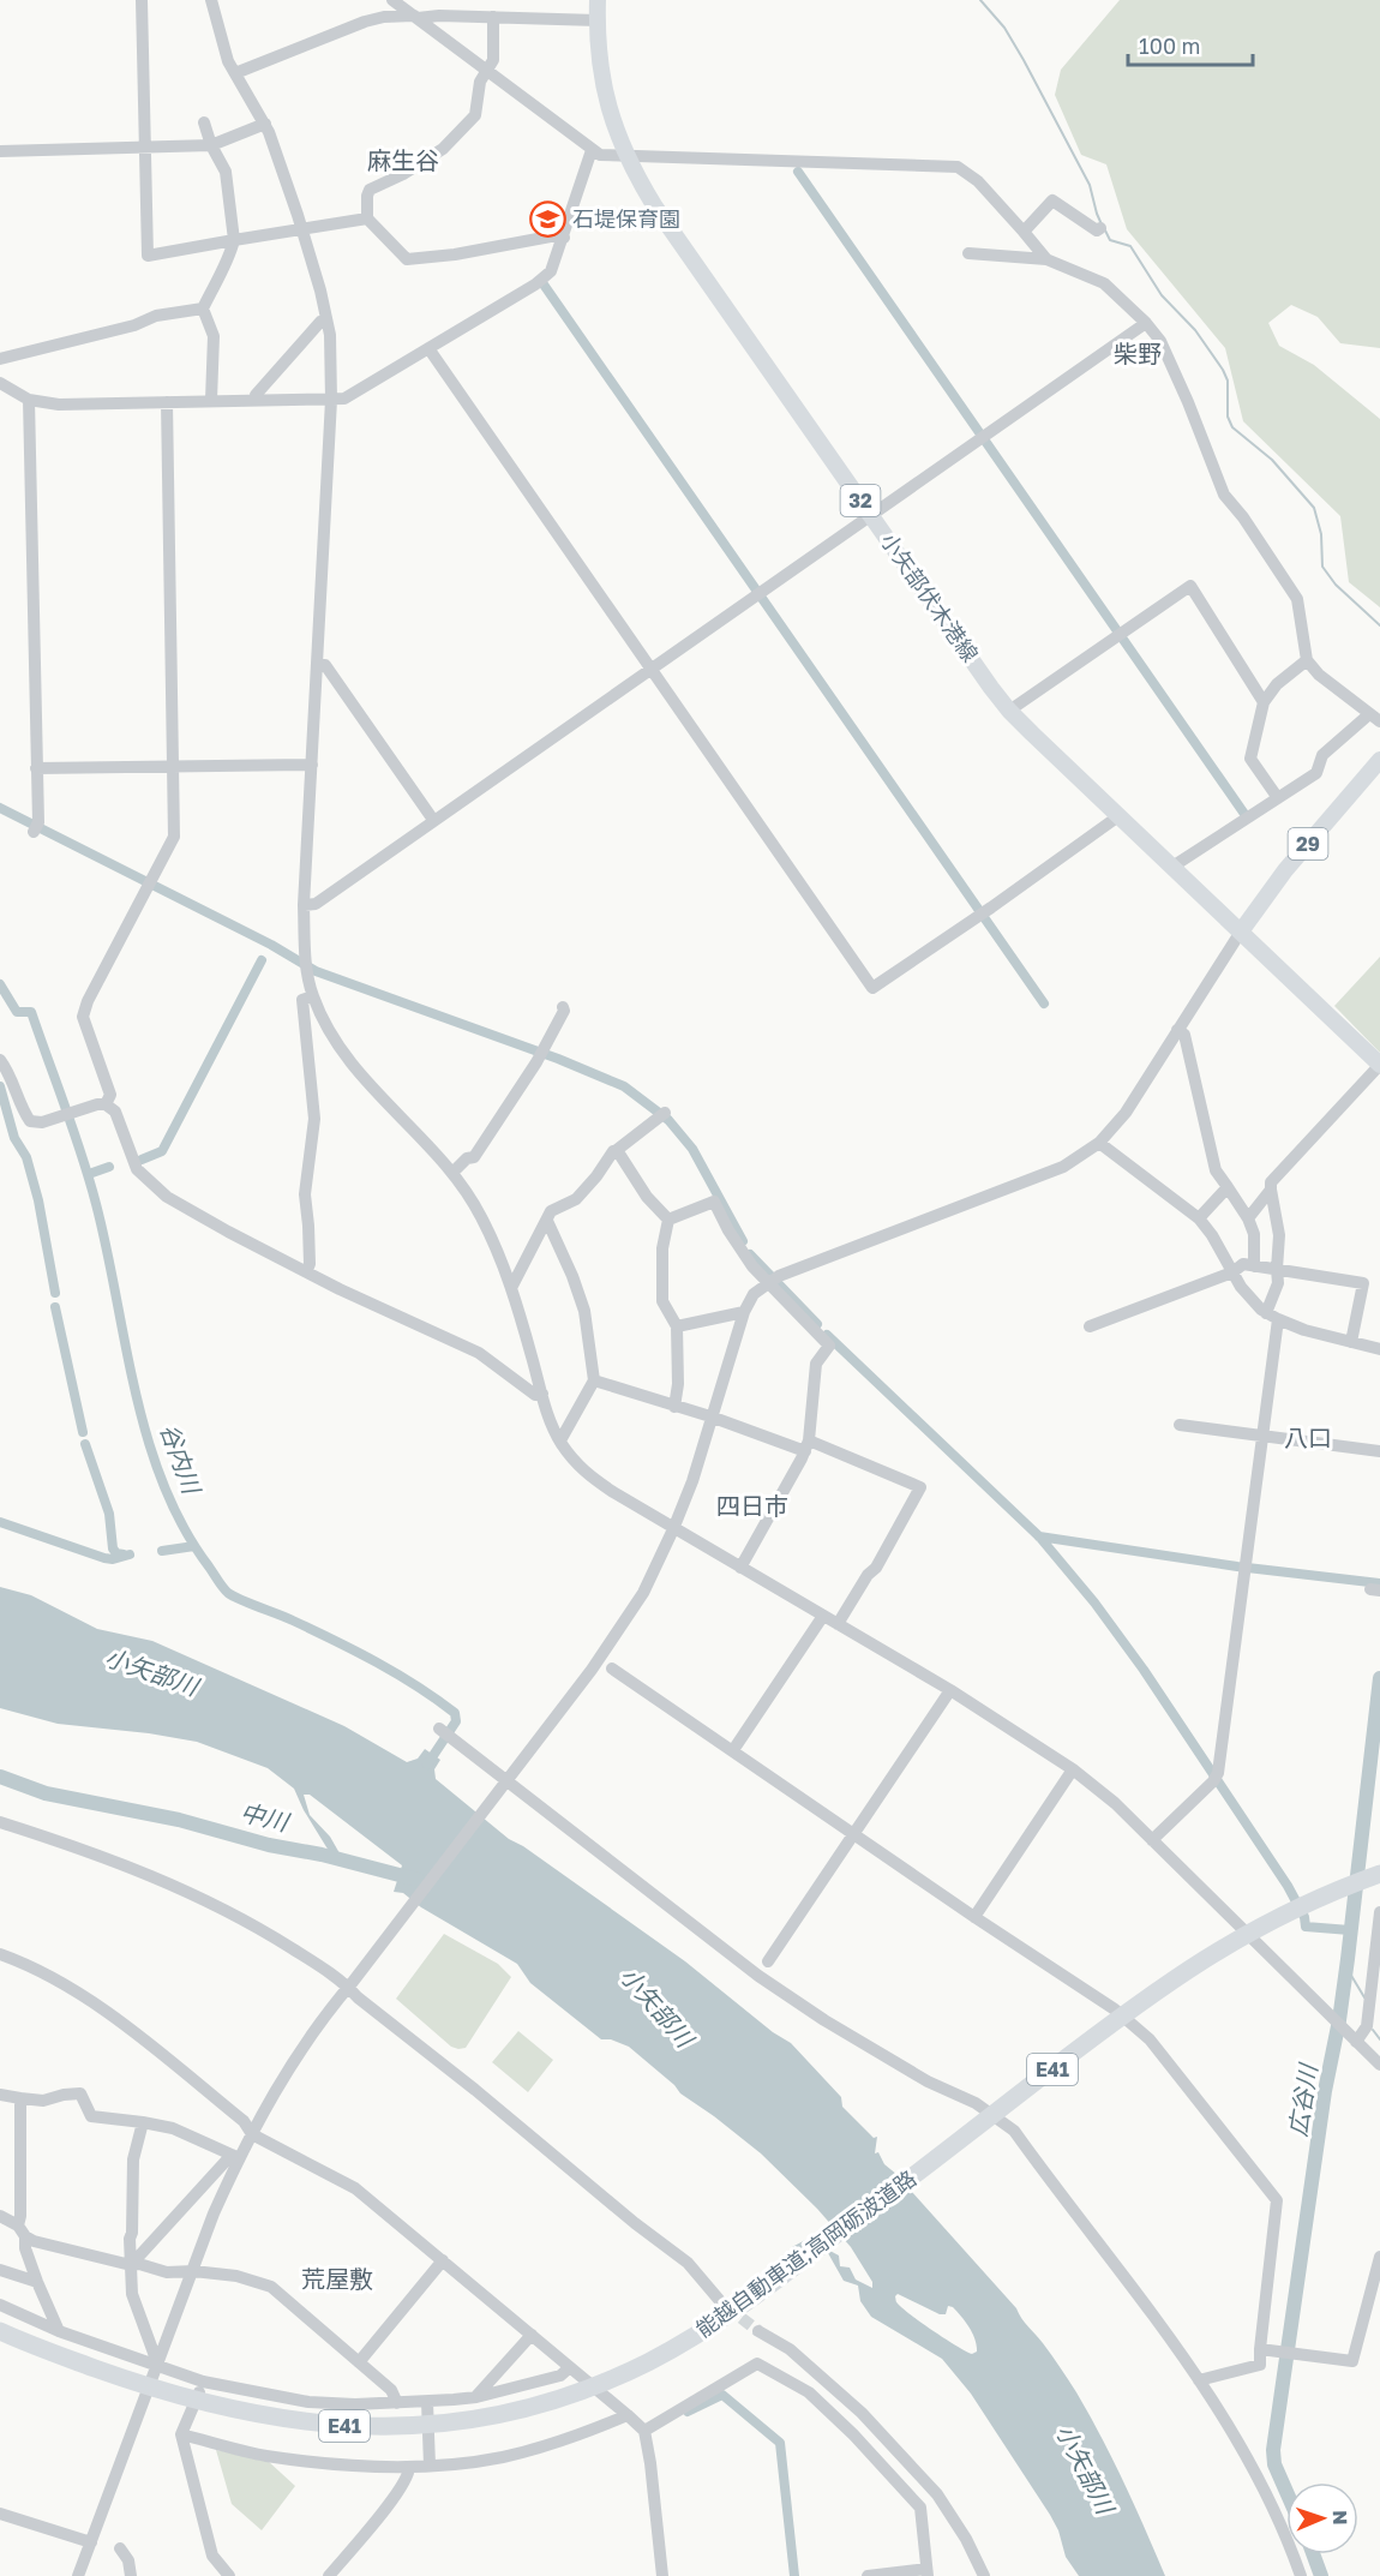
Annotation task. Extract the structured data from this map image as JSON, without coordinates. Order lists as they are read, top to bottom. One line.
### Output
{"streets":{"highway":["E41","能越自動車道;高岡砺波道路"],"main road":["32","小矢部伏木港線","29"]},"crossings":[["小矢部伏木港線","29"]],"districts":["麻生谷","柴野","八口","四日市","荒屋敷"],"water":["谷内川","小矢部川","中川","広谷川"],"places":{"school or university":["石堤保育園"]},"scale_bar":"100 m","north":"right"}
